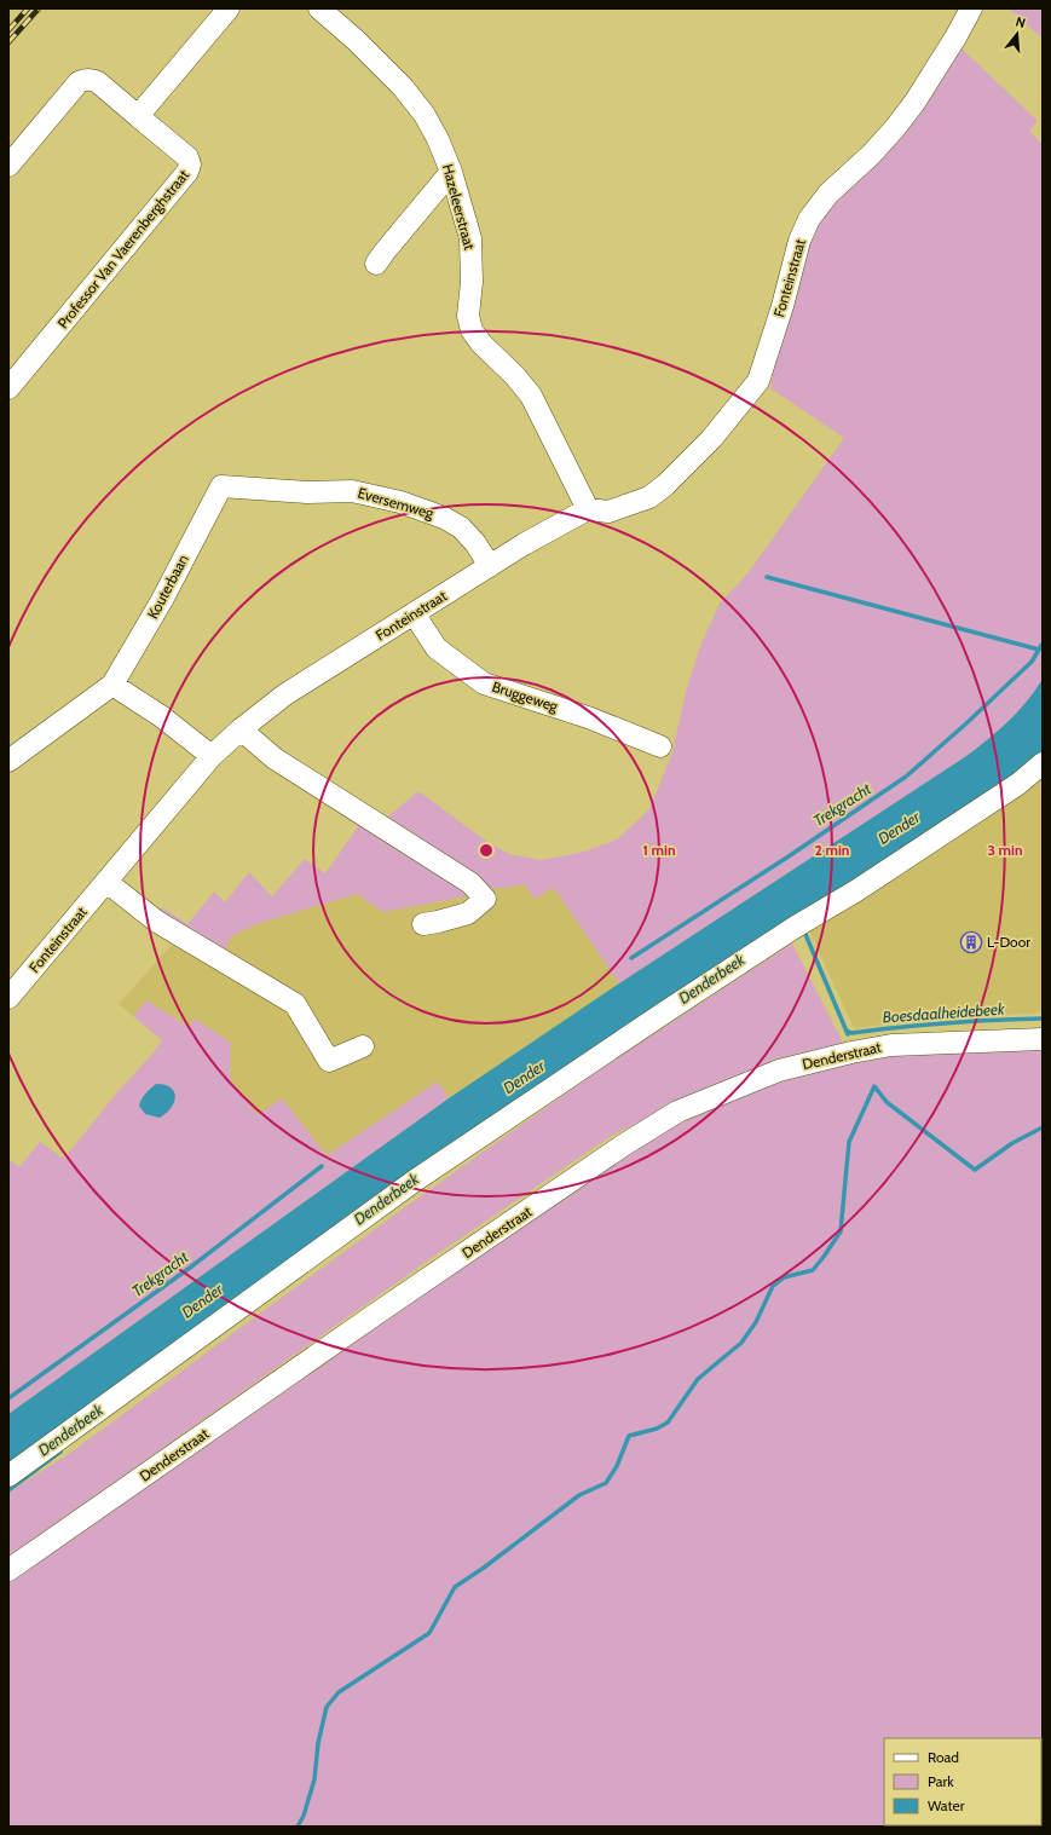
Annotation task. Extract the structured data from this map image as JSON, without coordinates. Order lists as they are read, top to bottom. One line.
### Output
{"streets":{"street":["Hazeleerstraat","Professor Van Vaerenberghstraat","Fonteinstraat","Eversemweg","Kouterbaan","Bruggeweg","Denderstraat"]},"crossings":[["Hazeleerstraat","Fonteinstraat"],["Fonteinstraat","Eversemweg"],["Fonteinstraat","Bruggeweg"],["Eversemweg","Kouterbaan"]],"water":["Trekgracht","Dender","Denderbeek","Boesdaalheidebeek"],"places":{"building":["L-Door"]},"legend":["Road","Park","Water"],"north":"top","rings":["1 min","2 min","3 min"]}
